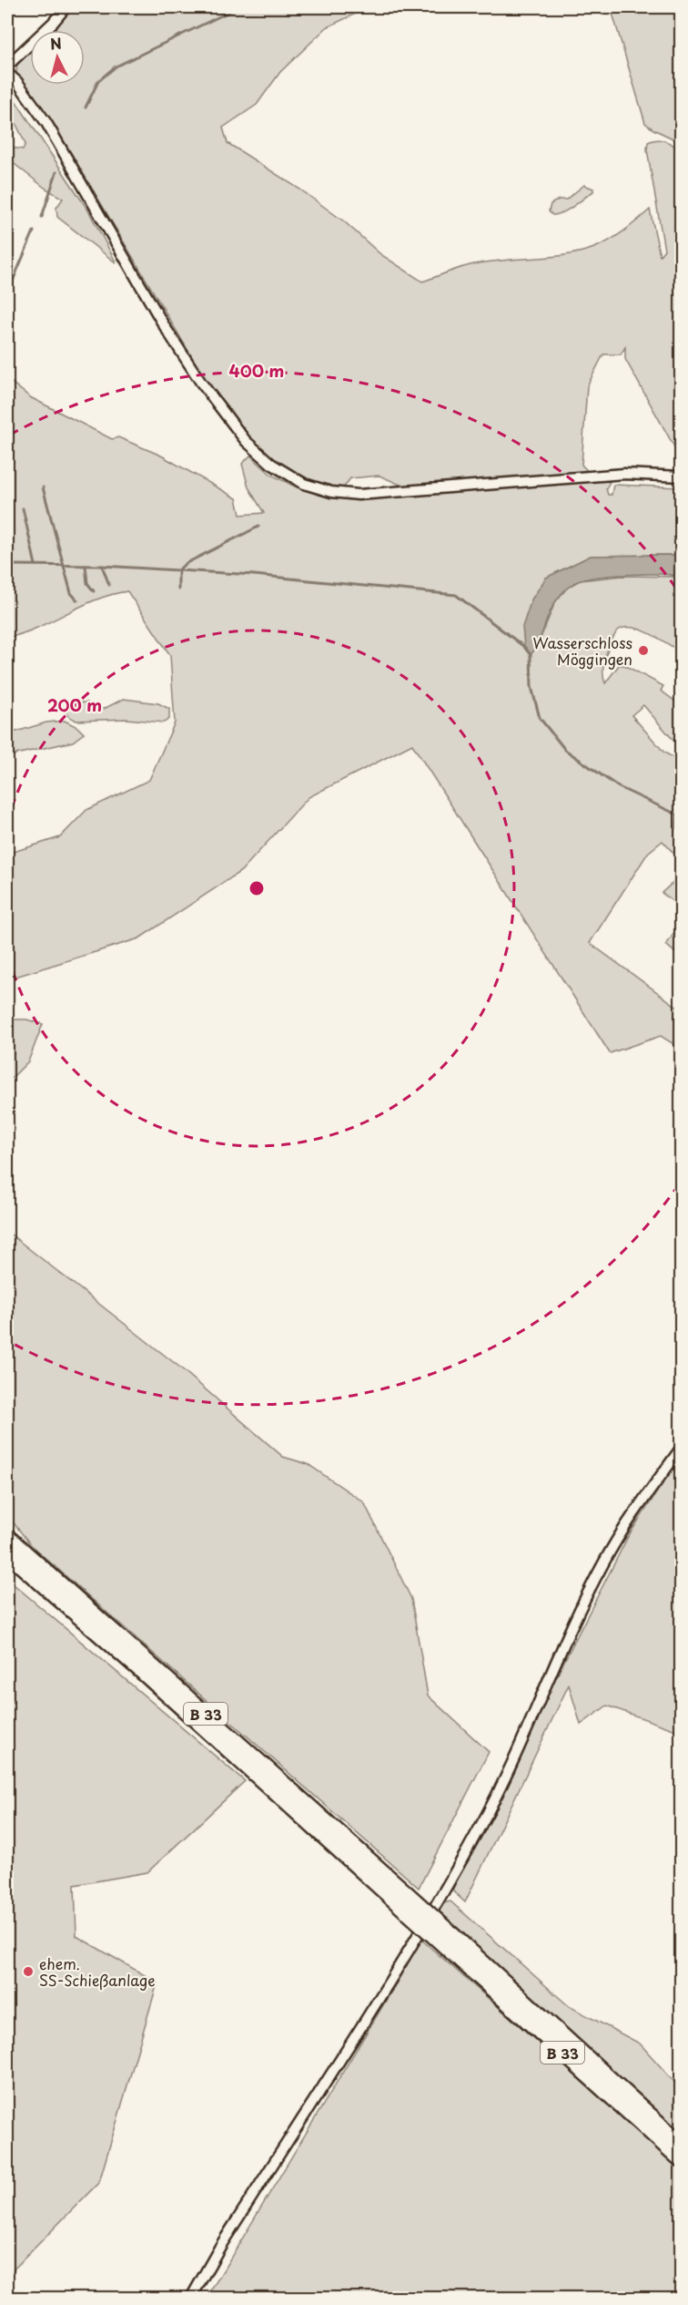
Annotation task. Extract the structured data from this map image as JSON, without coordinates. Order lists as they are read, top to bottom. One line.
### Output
{"streets":{"highway":["B 33"]},"places":["Wasserschloss Möggingen","ehem. SS-Schießanlage"],"north":"top","rings":["400 m","200 m"]}
